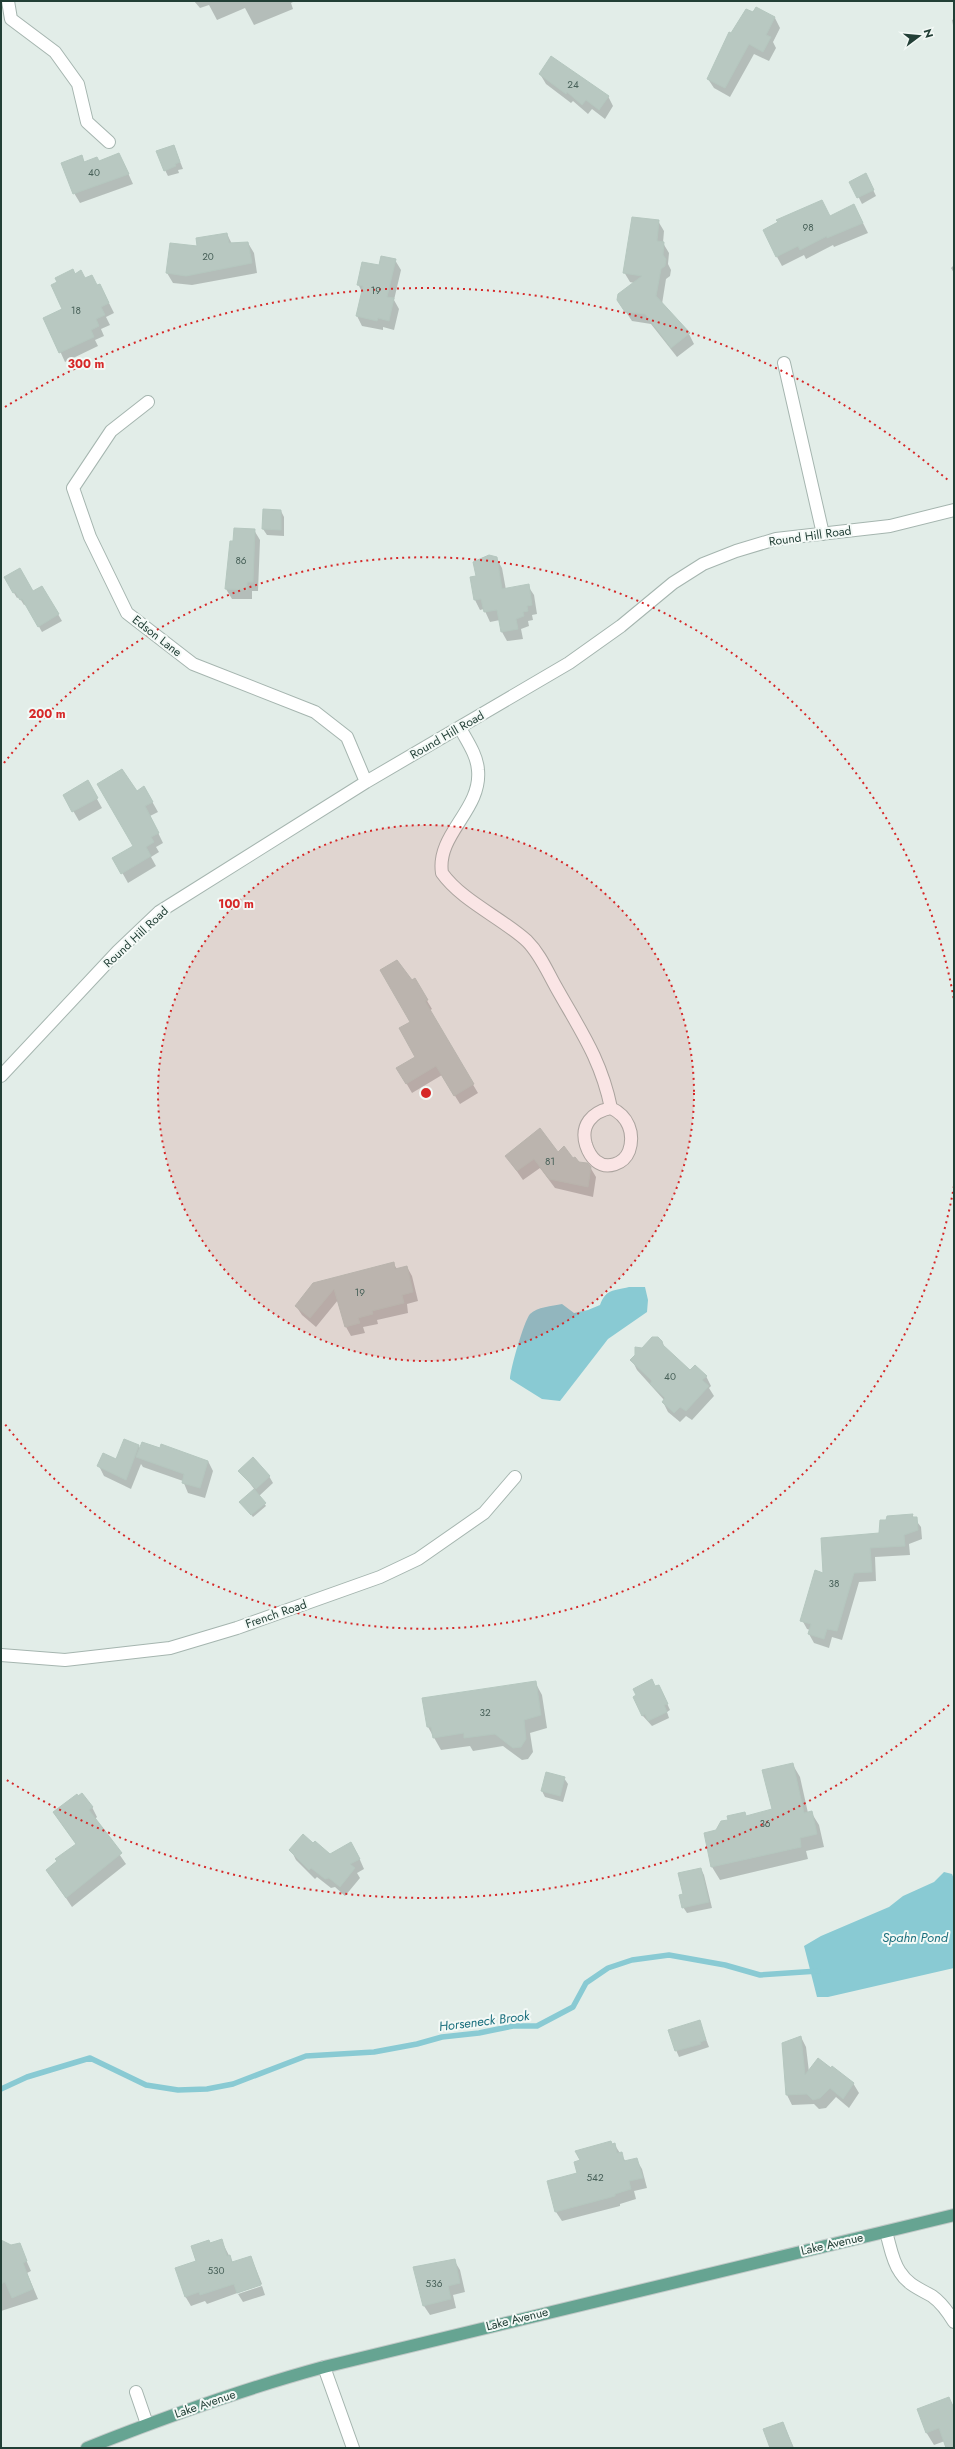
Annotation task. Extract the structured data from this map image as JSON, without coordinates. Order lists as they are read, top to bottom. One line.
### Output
{"streets":{"main road":["Lake Avenue"],"street":["Round Hill Road","Edson Lane","French Road"]},"crossings":[["Round Hill Road","Edson Lane"]],"water":["Spahn Pond","Horseneck Brook"],"house_numbers":["24","40","98","20","19","18","86","81","19","40","38","32","36","542","530","536"],"north":"right","rings":["300 m","200 m","100 m"]}
